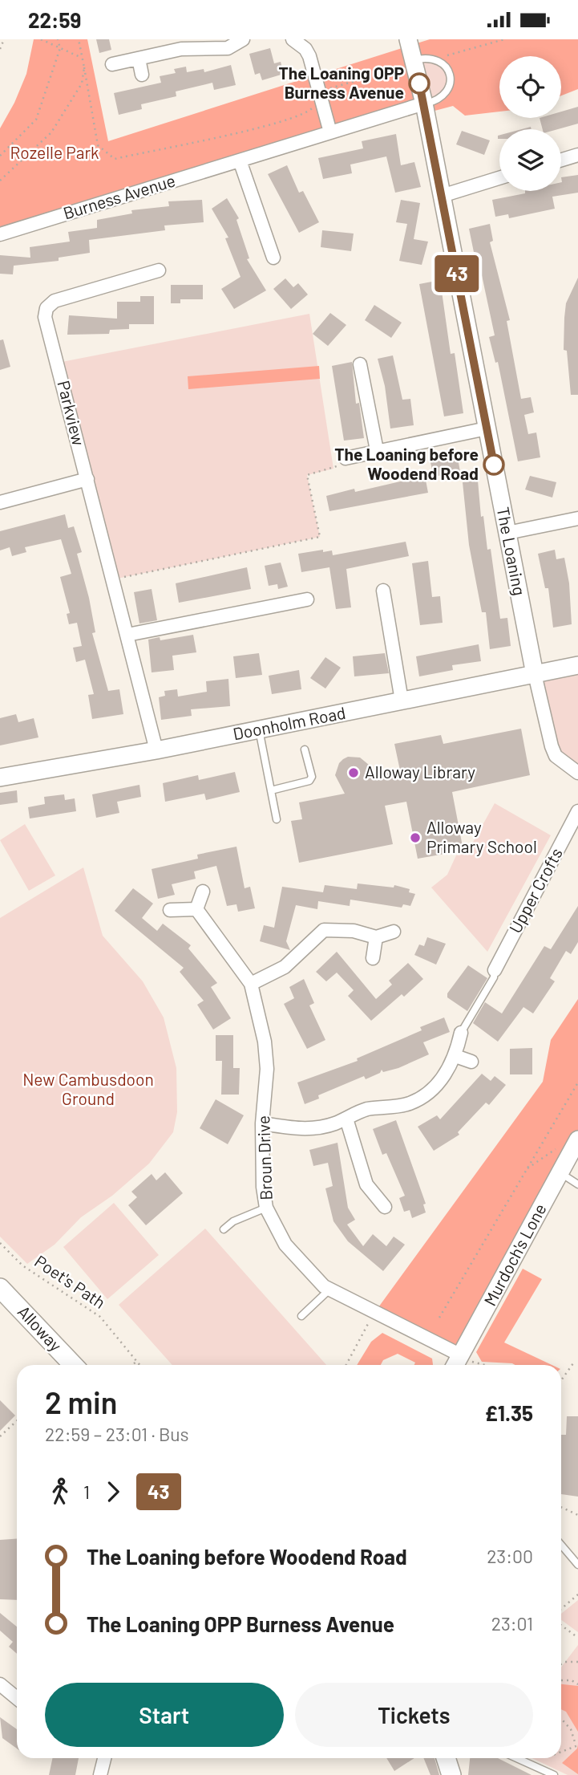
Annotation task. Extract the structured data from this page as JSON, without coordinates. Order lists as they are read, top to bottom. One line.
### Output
{"streets":{"main road":["Alloway"],"street":["Burness Avenue","Parkview","The Loaning","Doonholm Road","Upper Crofts","Broun Drive","Murdoch's Lone"],"path":["Poet's Path"]},"crossings":[["Burness Avenue","The Loaning"],["Parkview","Doonholm Road"],["The Loaning","Doonholm Road"],["Broun Drive","Murdoch's Lone"]],"parks":["Rozelle Park","New Cambusdoon Ground"],"places":["The Loaning OPP Burness Avenue","The Loaning before Woodend Road","Alloway Library","Alloway Primary School"],"lines":["bus line 43"],"page":{"status":"22:59","on_map":"43","heading":["2 min","22:59 – 23:01 · Bus","£1.35"],"legs":["1","43"],"list":[{"name":"The Loaning before Woodend Road","value":"23:00"},{"name":"The Loaning OPP Burness Avenue","value":"23:01"}],"buttons":["Start","Tickets"]}}
